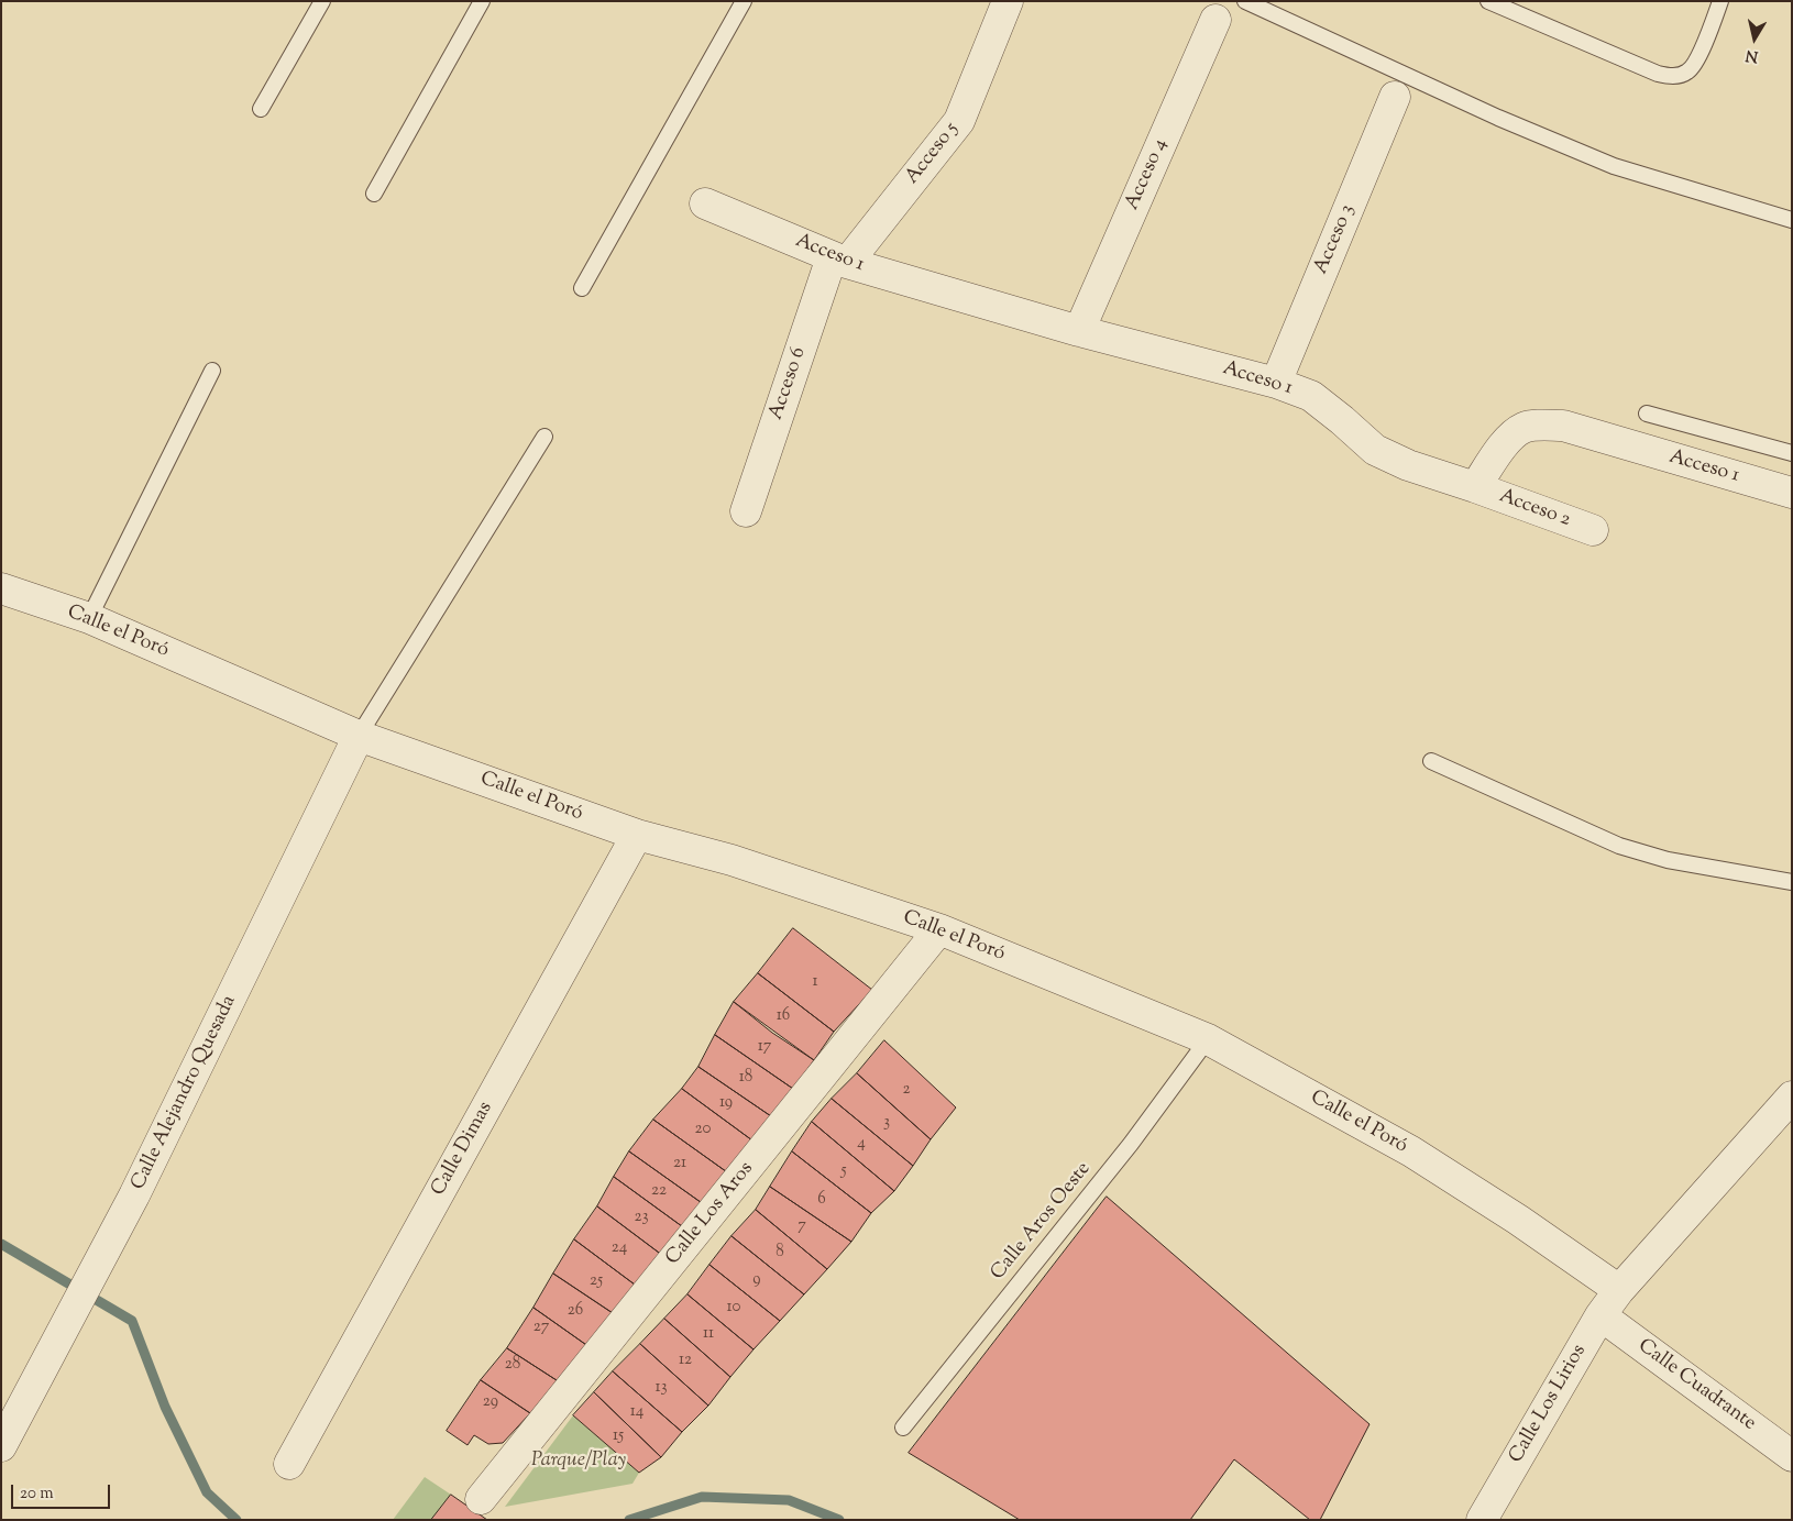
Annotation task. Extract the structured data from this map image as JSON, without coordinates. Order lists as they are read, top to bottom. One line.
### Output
{"streets":{"street":["Acceso 5","Acceso 4","Acceso 3","Acceso 1","Acceso 6","Acceso 2","Calle el Poró","Calle Alejandro Quesada","Calle Dimas","Calle Los Aros","Calle Cuadrante","Calle Los Lirios"],"lane":["Calle Aros Oeste"]},"crossings":[["Acceso 5","Acceso 1"],["Acceso 5","Acceso 6"],["Acceso 4","Acceso 1"],["Acceso 3","Acceso 1"],["Acceso 1","Acceso 6"],["Acceso 1","Acceso 2"],["Calle el Poró","Calle Alejandro Quesada"],["Calle el Poró","Calle Dimas"],["Calle el Poró","Calle Los Aros"],["Calle el Poró","Calle Aros Oeste"],["Calle el Poró","Calle Los Lirios"],["Calle Cuadrante","Calle Los Lirios"]],"parks":["Parque/Play"],"house_numbers":["1","16","17","18","2","19","3","20","4","21","5","22","6","23","7","24","8","9","25","10","26","27","11","12","28","13","29","14","15"],"scale_bar":"20 m","north":"bottom"}
